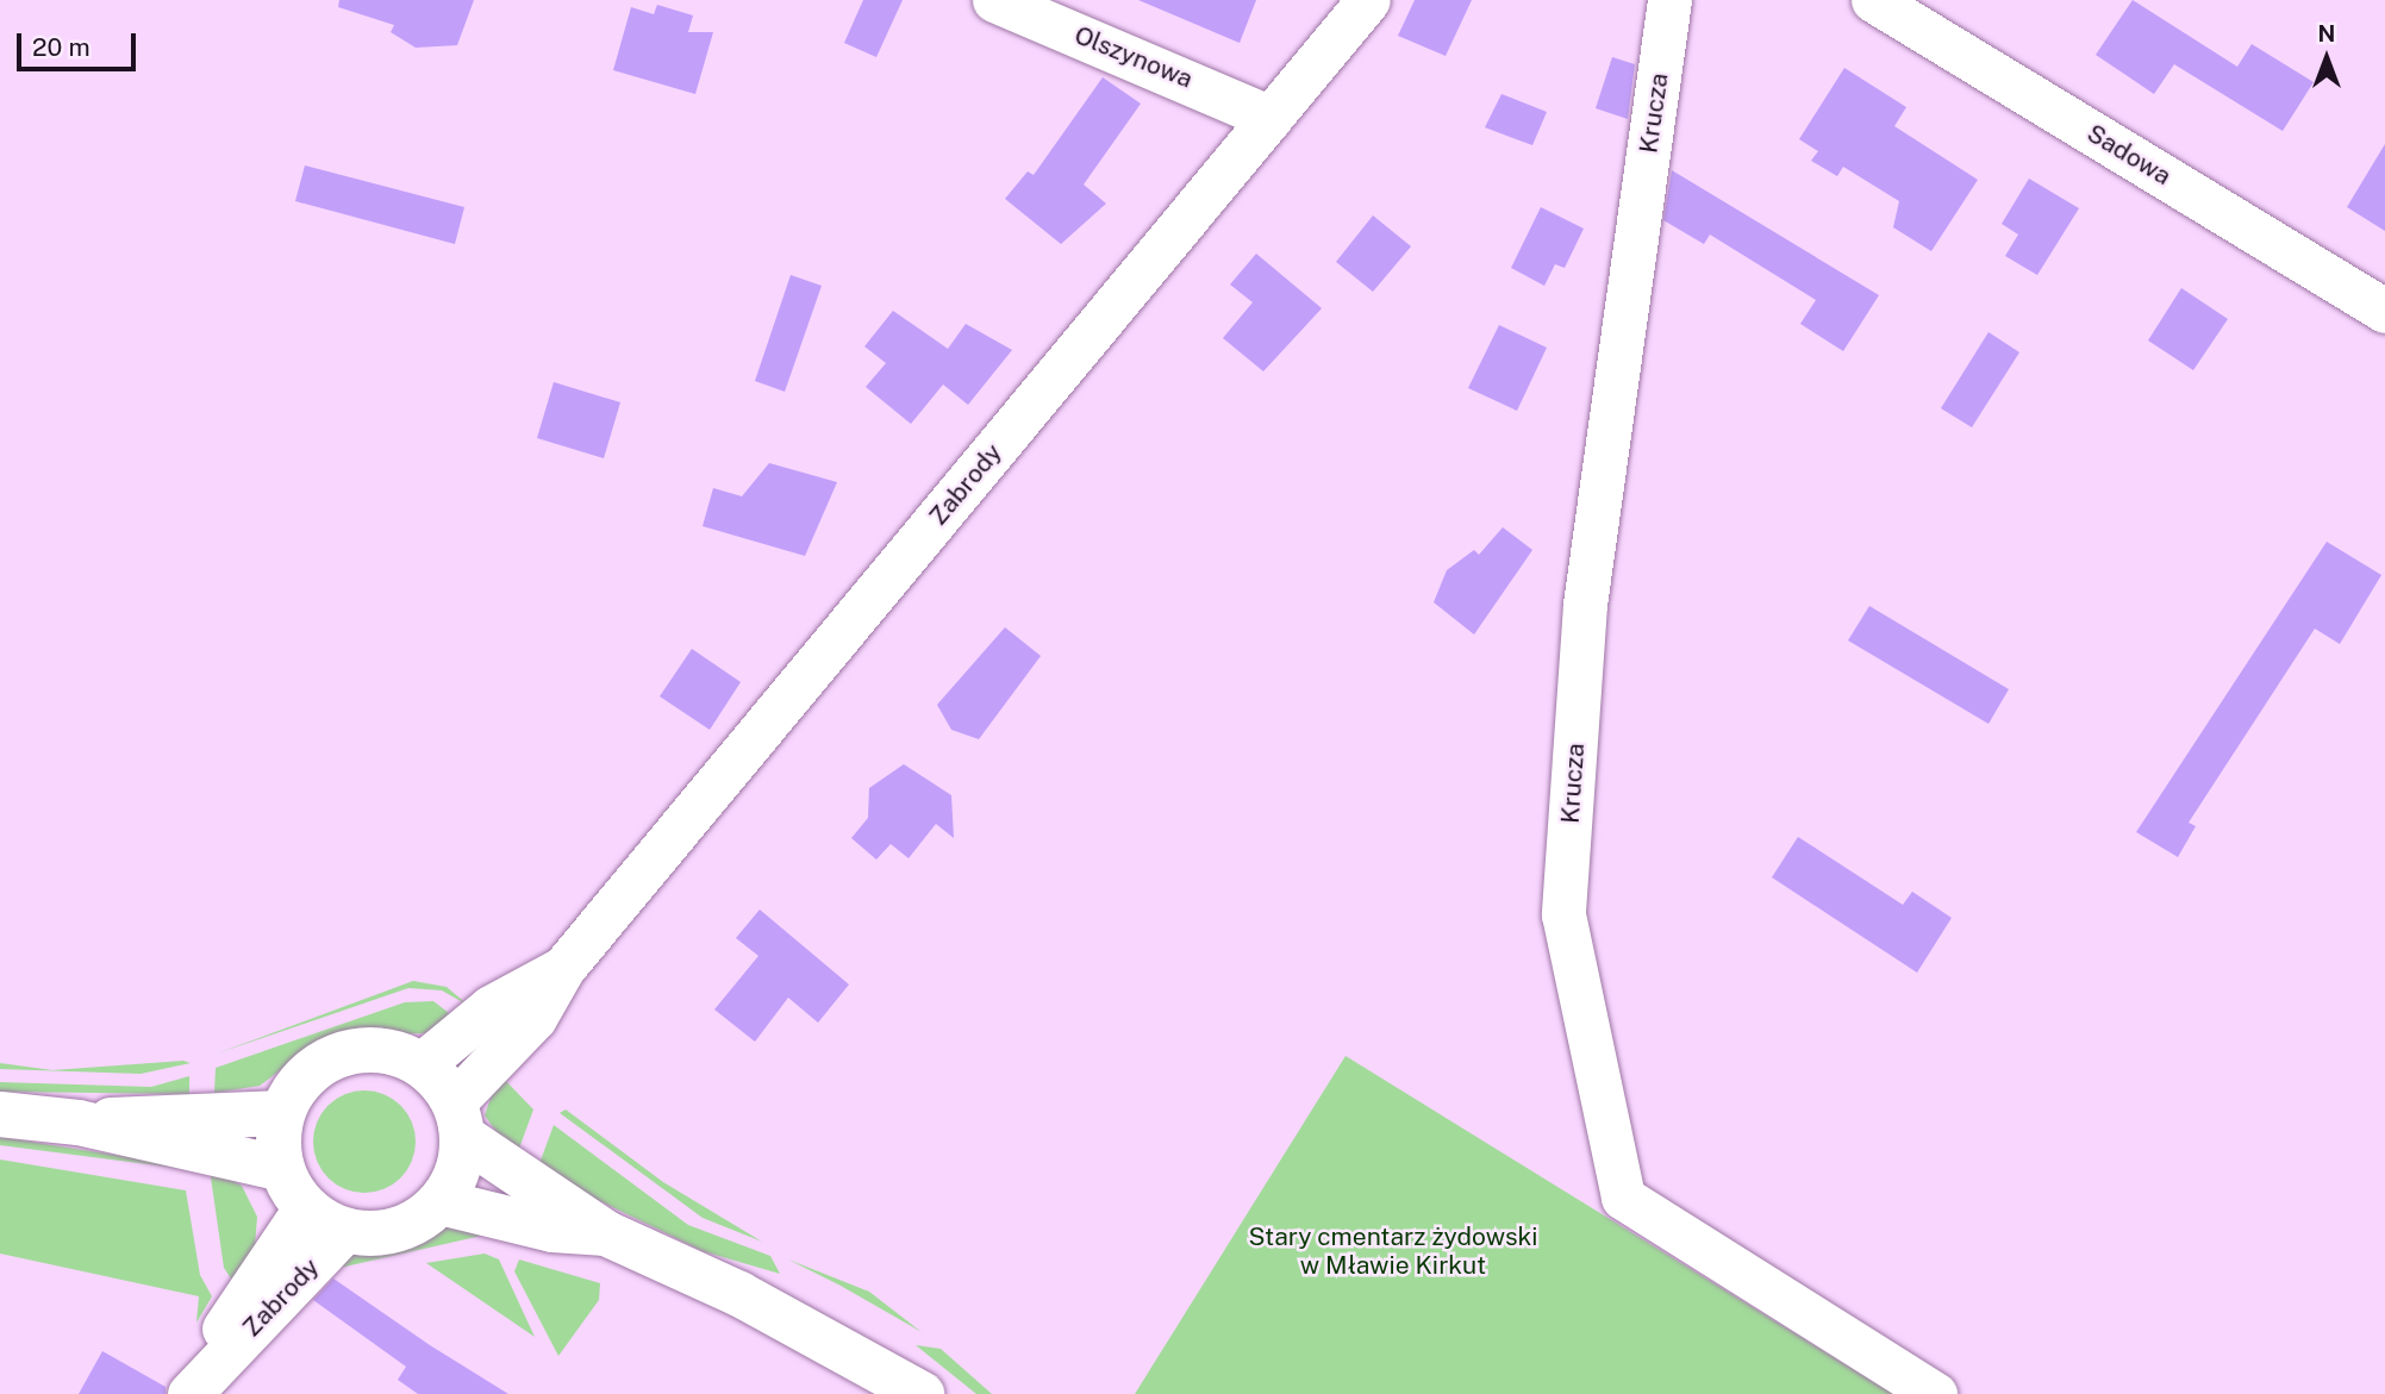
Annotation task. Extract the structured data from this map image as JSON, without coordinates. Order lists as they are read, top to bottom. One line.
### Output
{"streets":{"street":["Olszynowa","Krucza","Sadowa","Zabrody"]},"crossings":[["Olszynowa","Zabrody"]],"parks":["Stary cmentarz żydowski w Mławie Kirkut"],"scale_bar":"20 m","north":"top"}
